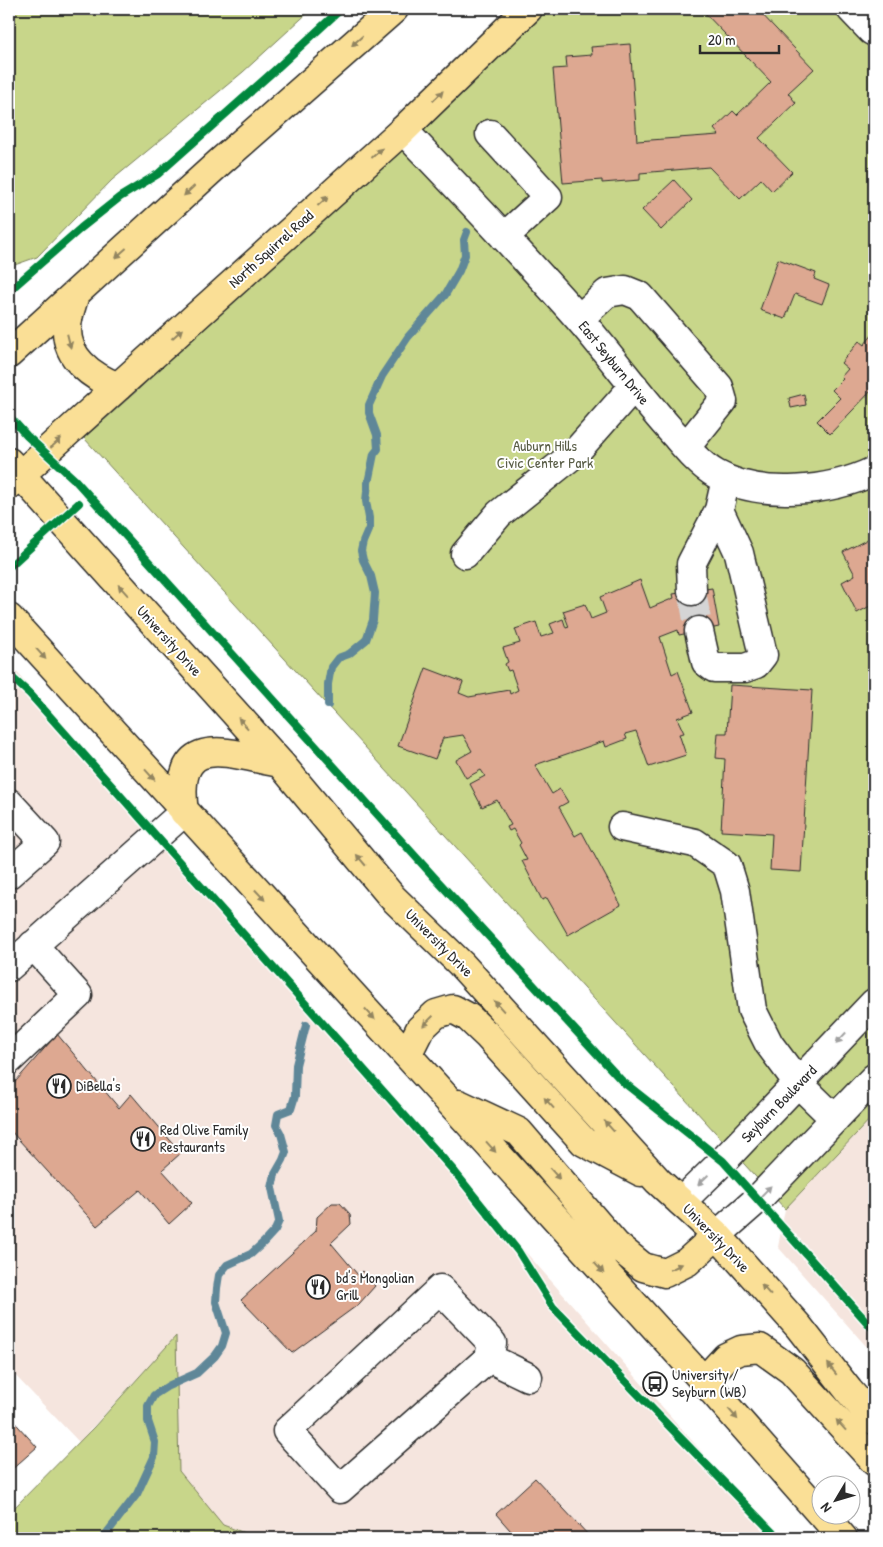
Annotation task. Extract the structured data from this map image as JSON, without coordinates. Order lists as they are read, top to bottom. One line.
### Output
{"streets":{"main road":["North Squirrel Road","University Drive"],"street":["East Seyburn Drive","Seyburn Boulevard"]},"crossings":[["North Squirrel Road","East Seyburn Drive"],["North Squirrel Road","University Drive"],["University Drive","Seyburn Boulevard"]],"parks":["Auburn Hills Civic Center Park"],"places":{"restaurant":["DiBella's","Red Olive Family Restaurants","bd's Mongolian Grill"],"bus stop":["University / Seyburn (WB)"]},"scale_bar":"20 m","north":"bottom left"}
